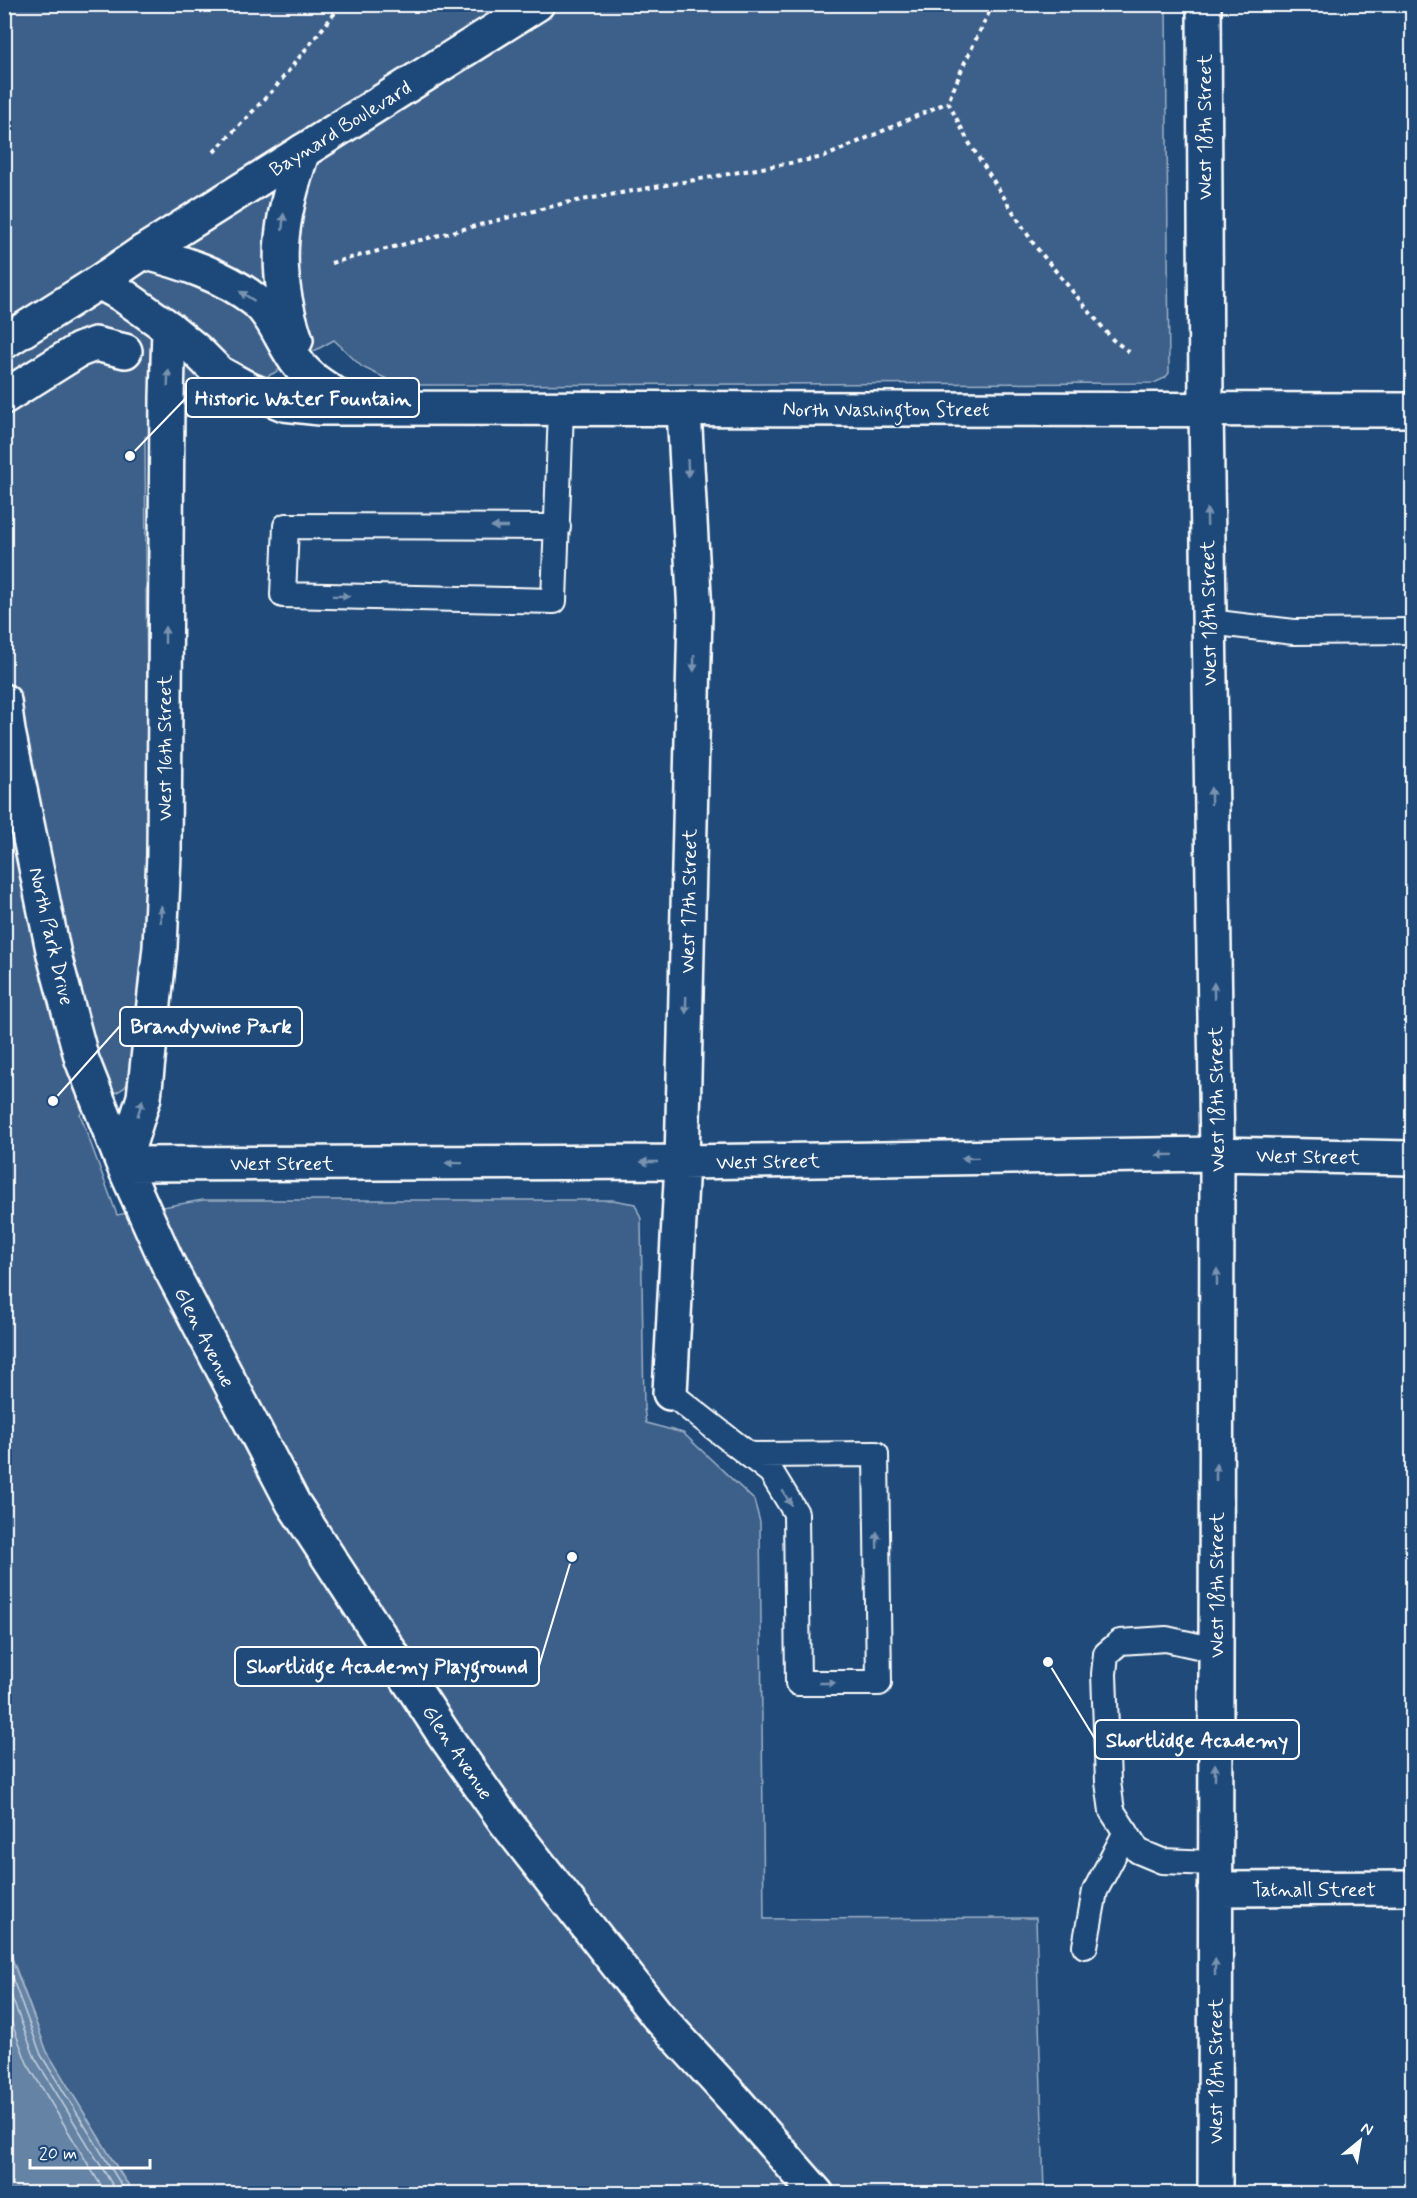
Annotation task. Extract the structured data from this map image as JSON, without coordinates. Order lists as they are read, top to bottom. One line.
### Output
{"streets":{"street":["West 18th Street","Baynard Boulevard","North Washington Street","West 16th Street","West 17th Street","North Park Drive","West Street","Glen Avenue","Tatnall Street"]},"crossings":[["West 18th Street","North Washington Street"],["West 18th Street","West Street"],["West 18th Street","Tatnall Street"],["North Washington Street","West 16th Street"],["North Washington Street","West 17th Street"],["West 16th Street","North Park Drive"],["West 16th Street","West Street"],["West 16th Street","Glen Avenue"],["West 17th Street","West Street"],["North Park Drive","West Street"],["North Park Drive","Glen Avenue"],["West Street","Glen Avenue"]],"one_way":["West 18th Street","West 16th Street","West 17th Street","West Street"],"places":["Historic Water Fountain","Brandywine Park","Shortlidge Academy Playground","Shortlidge Academy"],"scale_bar":"20 m","north":"top right"}
